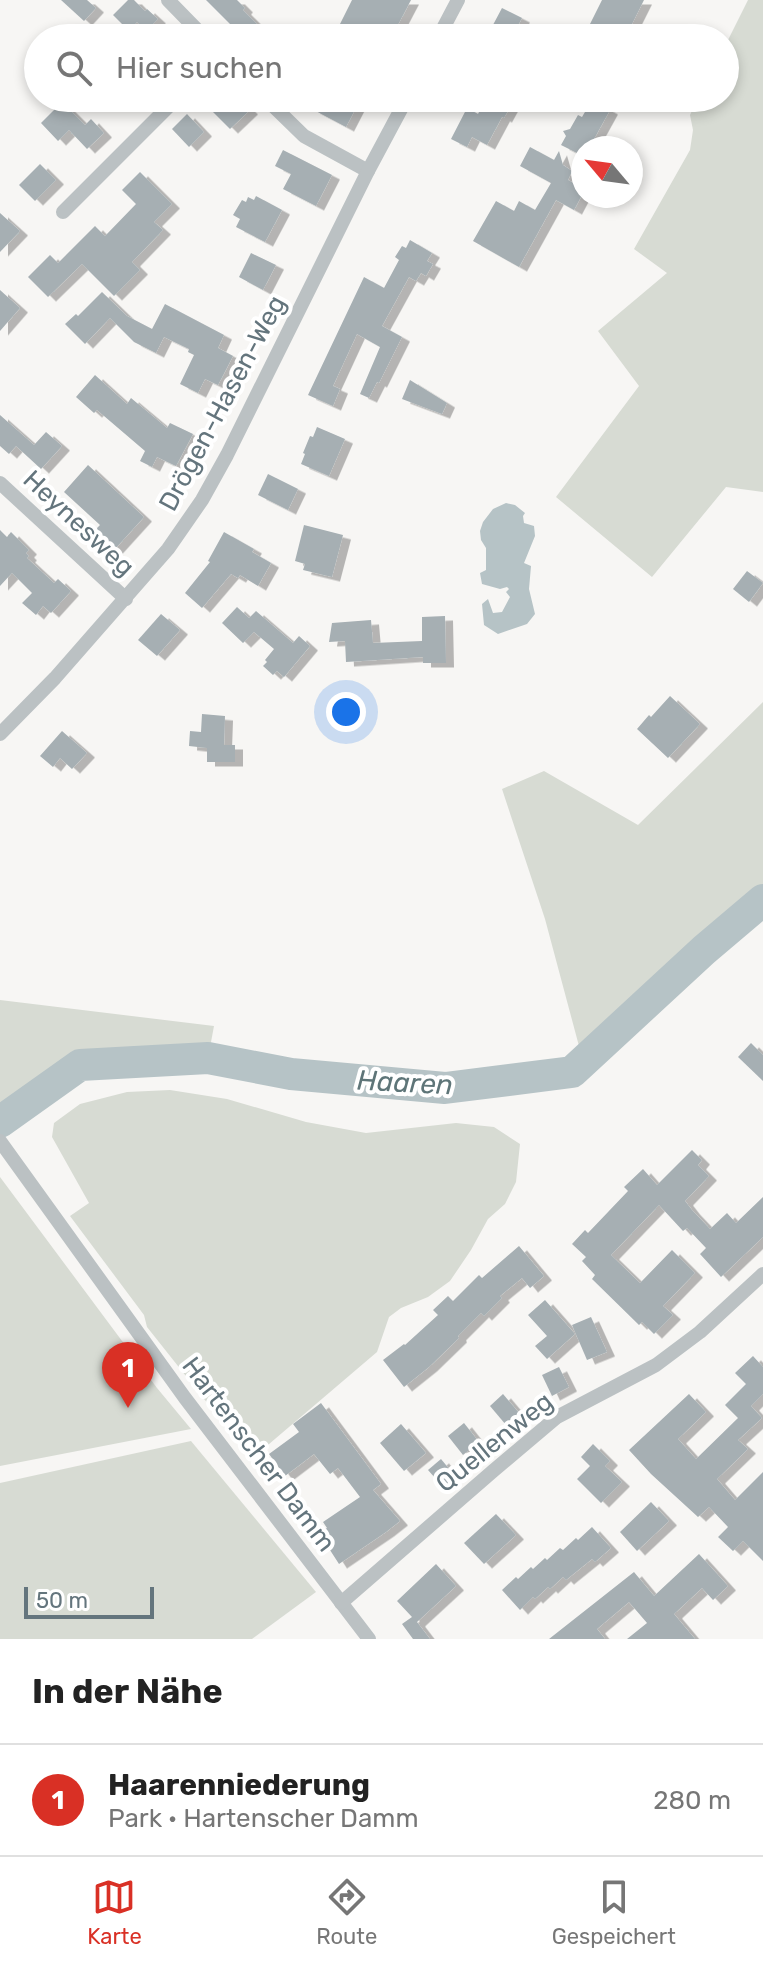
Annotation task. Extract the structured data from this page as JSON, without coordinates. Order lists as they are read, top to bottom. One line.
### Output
{"streets":{"street":["Drögen-Hasen-Weg","Heynesweg","Quellenweg","Hartenscher Damm"]},"crossings":[["Drögen-Hasen-Weg","Heynesweg"],["Quellenweg","Hartenscher Damm"]],"water":["Haaren"],"scale_bar":"50 m","north":"top left","page":{"search":"Hier suchen","pins":"1","scale":"50 m","heading":"In der Nähe","list":[{"mark":"1","name":"Haarenniederung","note":"Park · Hartenscher Damm","value":"280 m"}],"nav":["Karte","Route","Gespeichert"]}}
